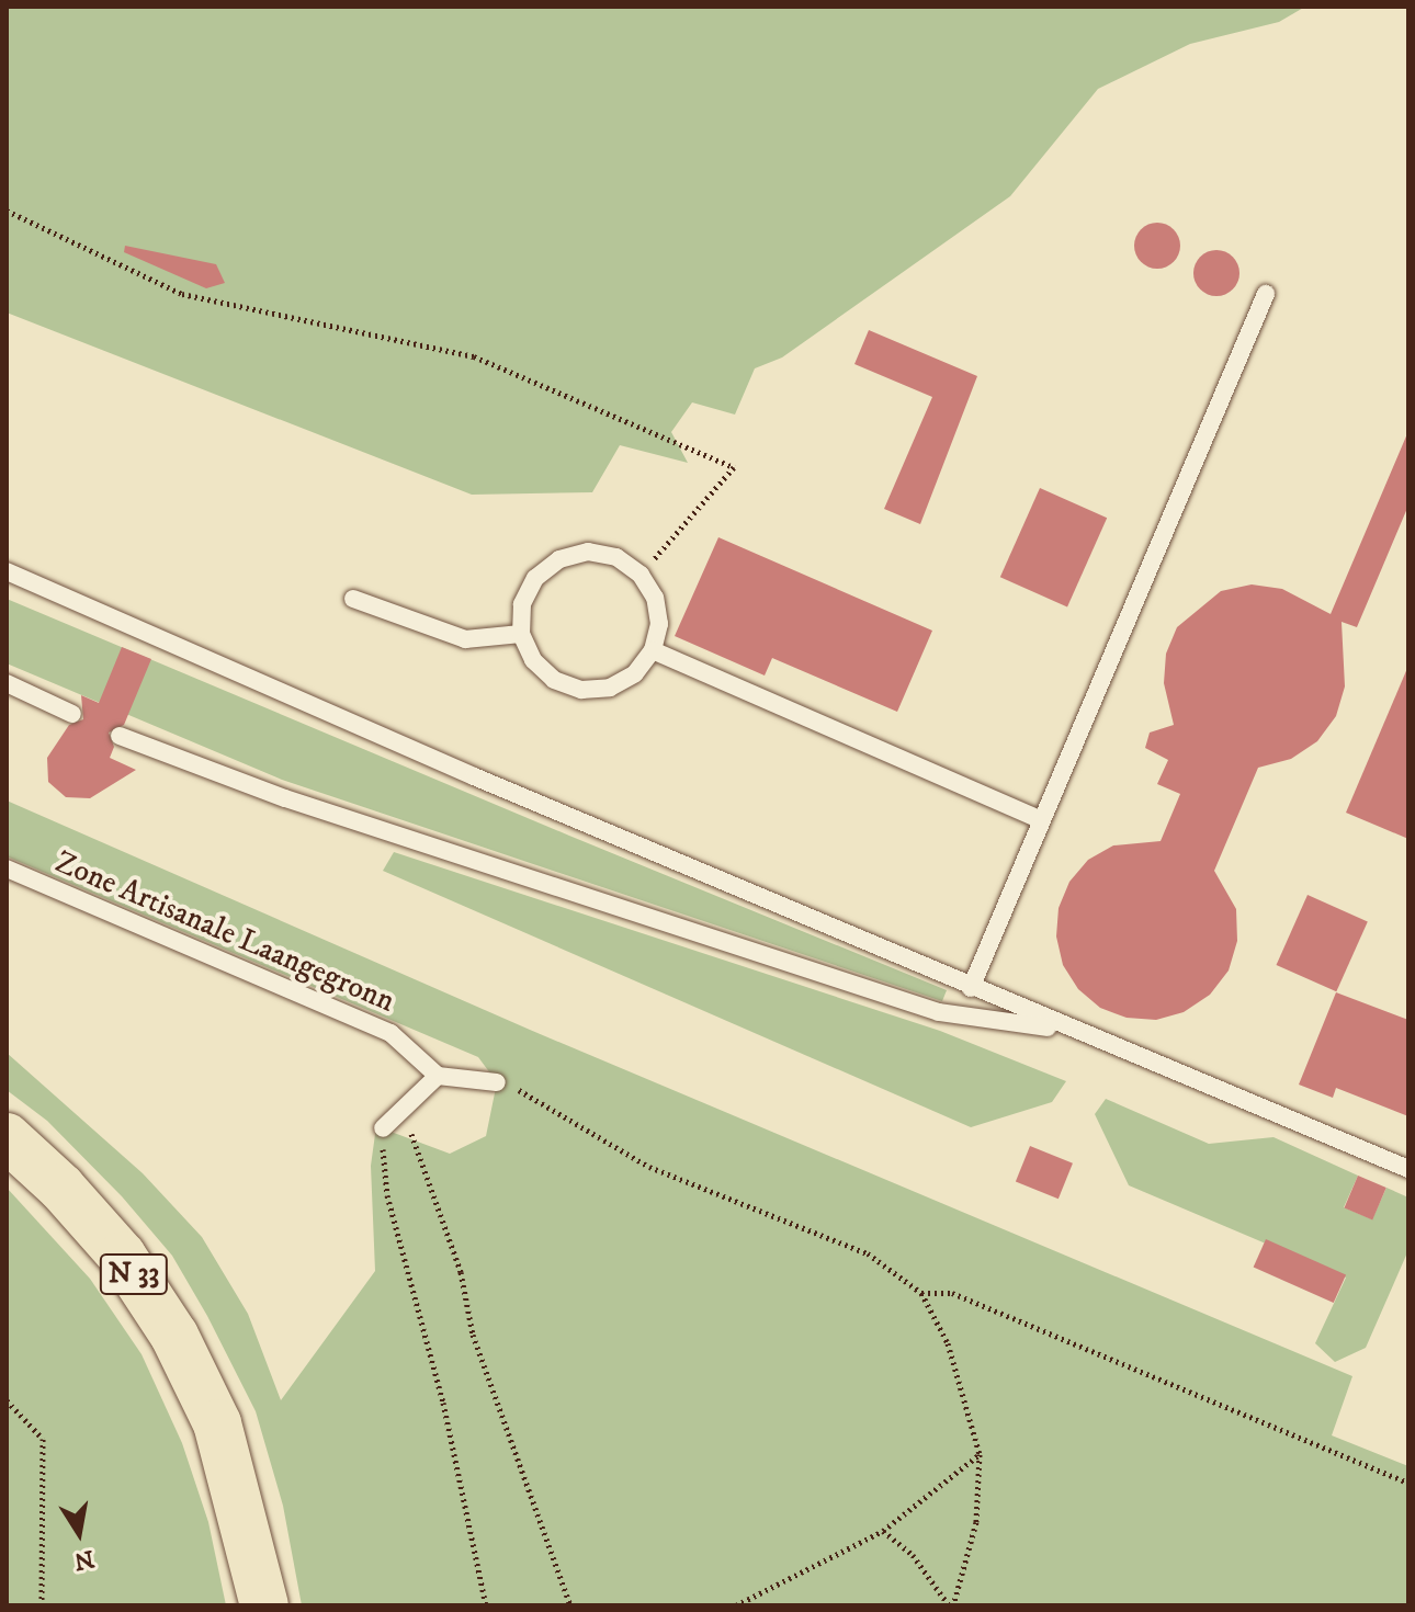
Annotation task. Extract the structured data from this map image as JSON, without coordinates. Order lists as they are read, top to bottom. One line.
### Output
{"streets":{"main road":["N 33"],"lane":["Zone Artisanale Laangegronn"]},"north":"bottom"}
